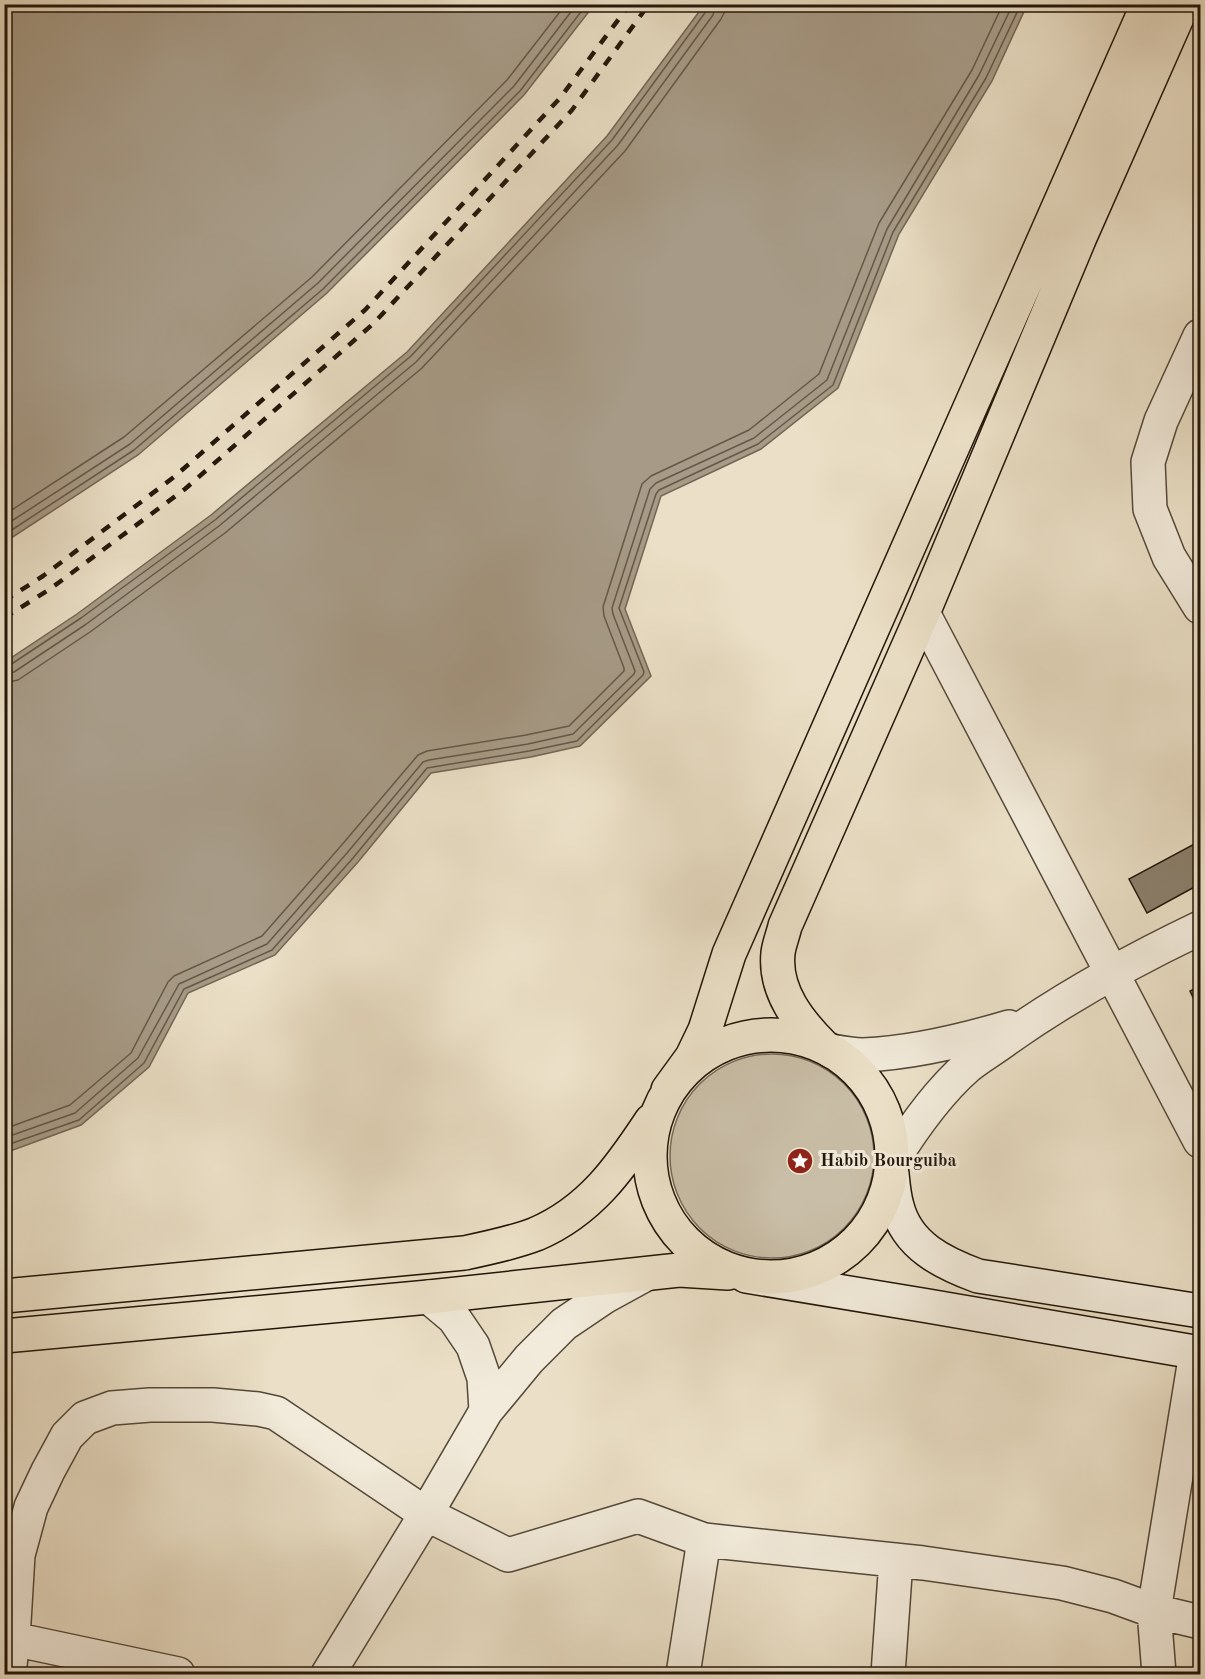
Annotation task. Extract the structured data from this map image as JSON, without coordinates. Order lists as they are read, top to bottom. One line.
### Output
{"places":{"place":["Habib Bourguiba"]}}
